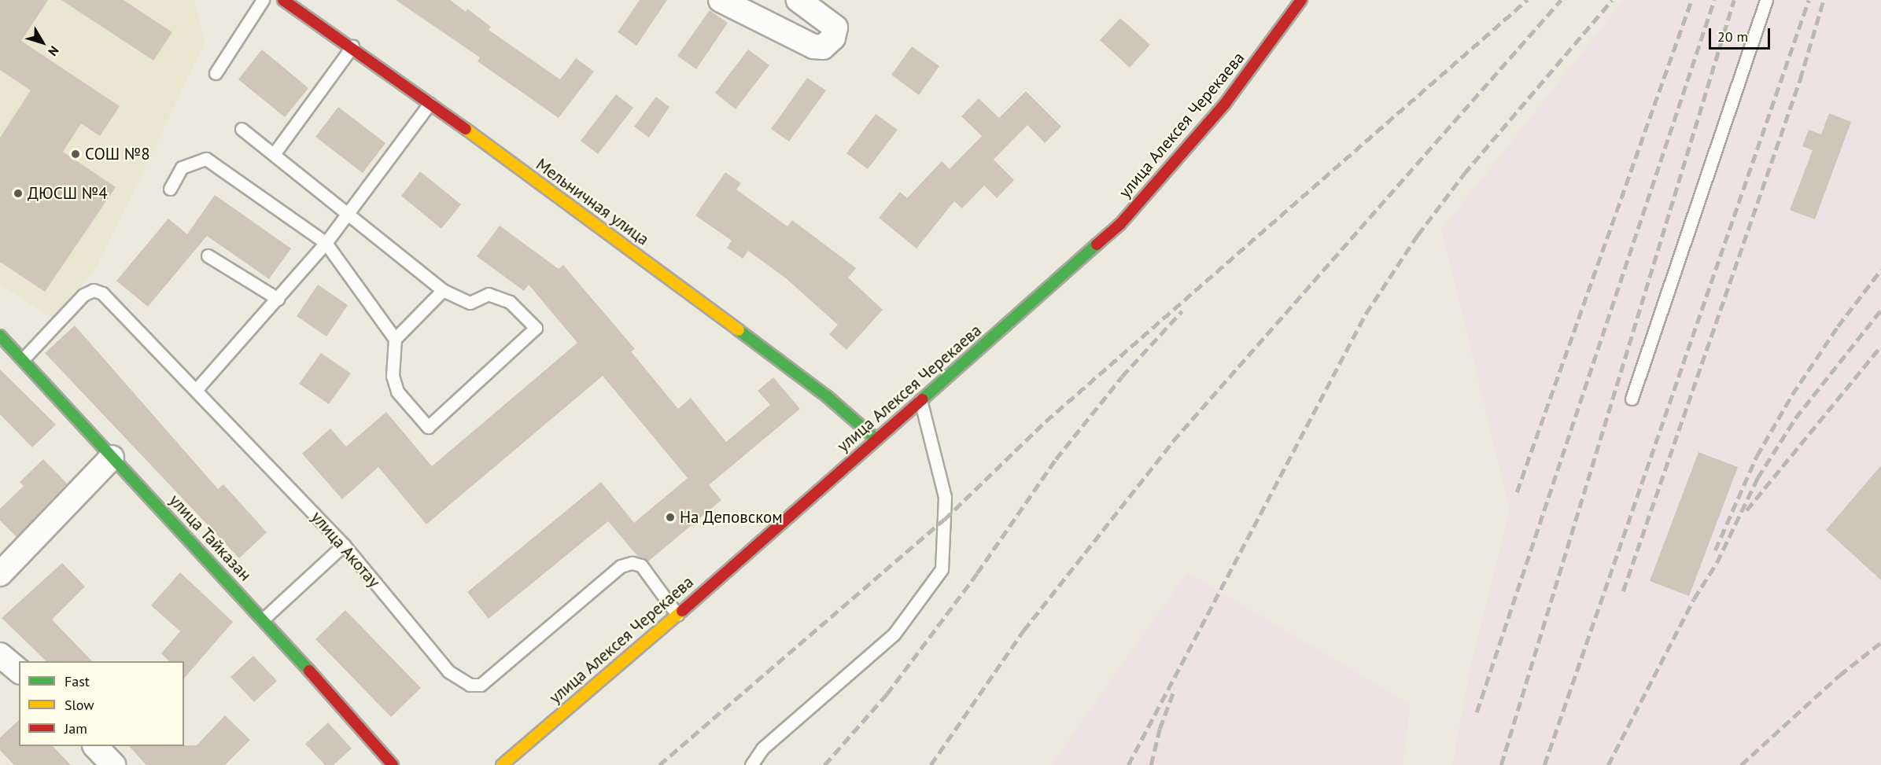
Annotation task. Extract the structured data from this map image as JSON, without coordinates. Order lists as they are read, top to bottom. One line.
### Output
{"streets":{"street":["улица Алексея Черекаева","Мельничная улица","улица Тайказан"],"lane":["улица Акотау"]},"crossings":[["улица Алексея Черекаева","Мельничная улица"],["улица Алексея Черекаева","улица Акотау"],["улица Тайказан","улица Акотау"]],"places":["СОШ №8","ДЮСШ №4","На Деповском"],"legend":["Fast","Slow","Jam"],"scale_bar":"20 m","north":"bottom right"}
